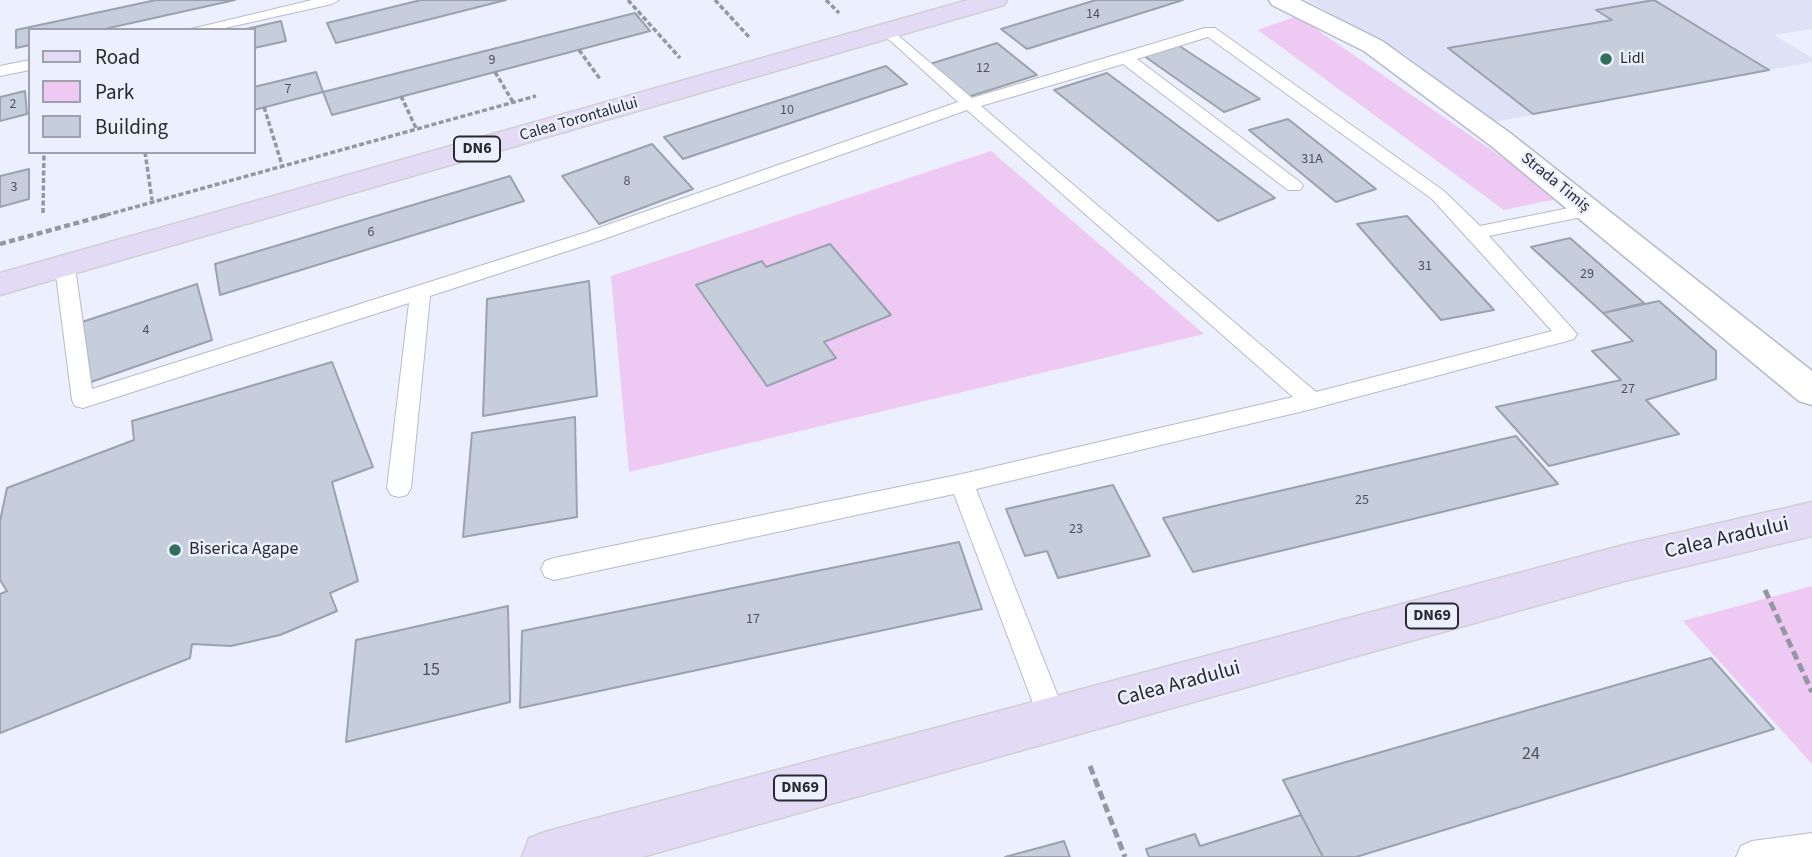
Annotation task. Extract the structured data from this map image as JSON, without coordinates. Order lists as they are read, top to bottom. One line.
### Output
{"streets":{"main road":["Calea Torontalului","DN6","Calea Aradului","DN69"],"street":["Strada Timiș"]},"places":["Lidl","Biserica Agape"],"house_numbers":["14","9","12","7","2","10","31A","8","3","6","31","29","4","27","25","23","17","15","24"],"legend":["Road","Park","Building"]}
